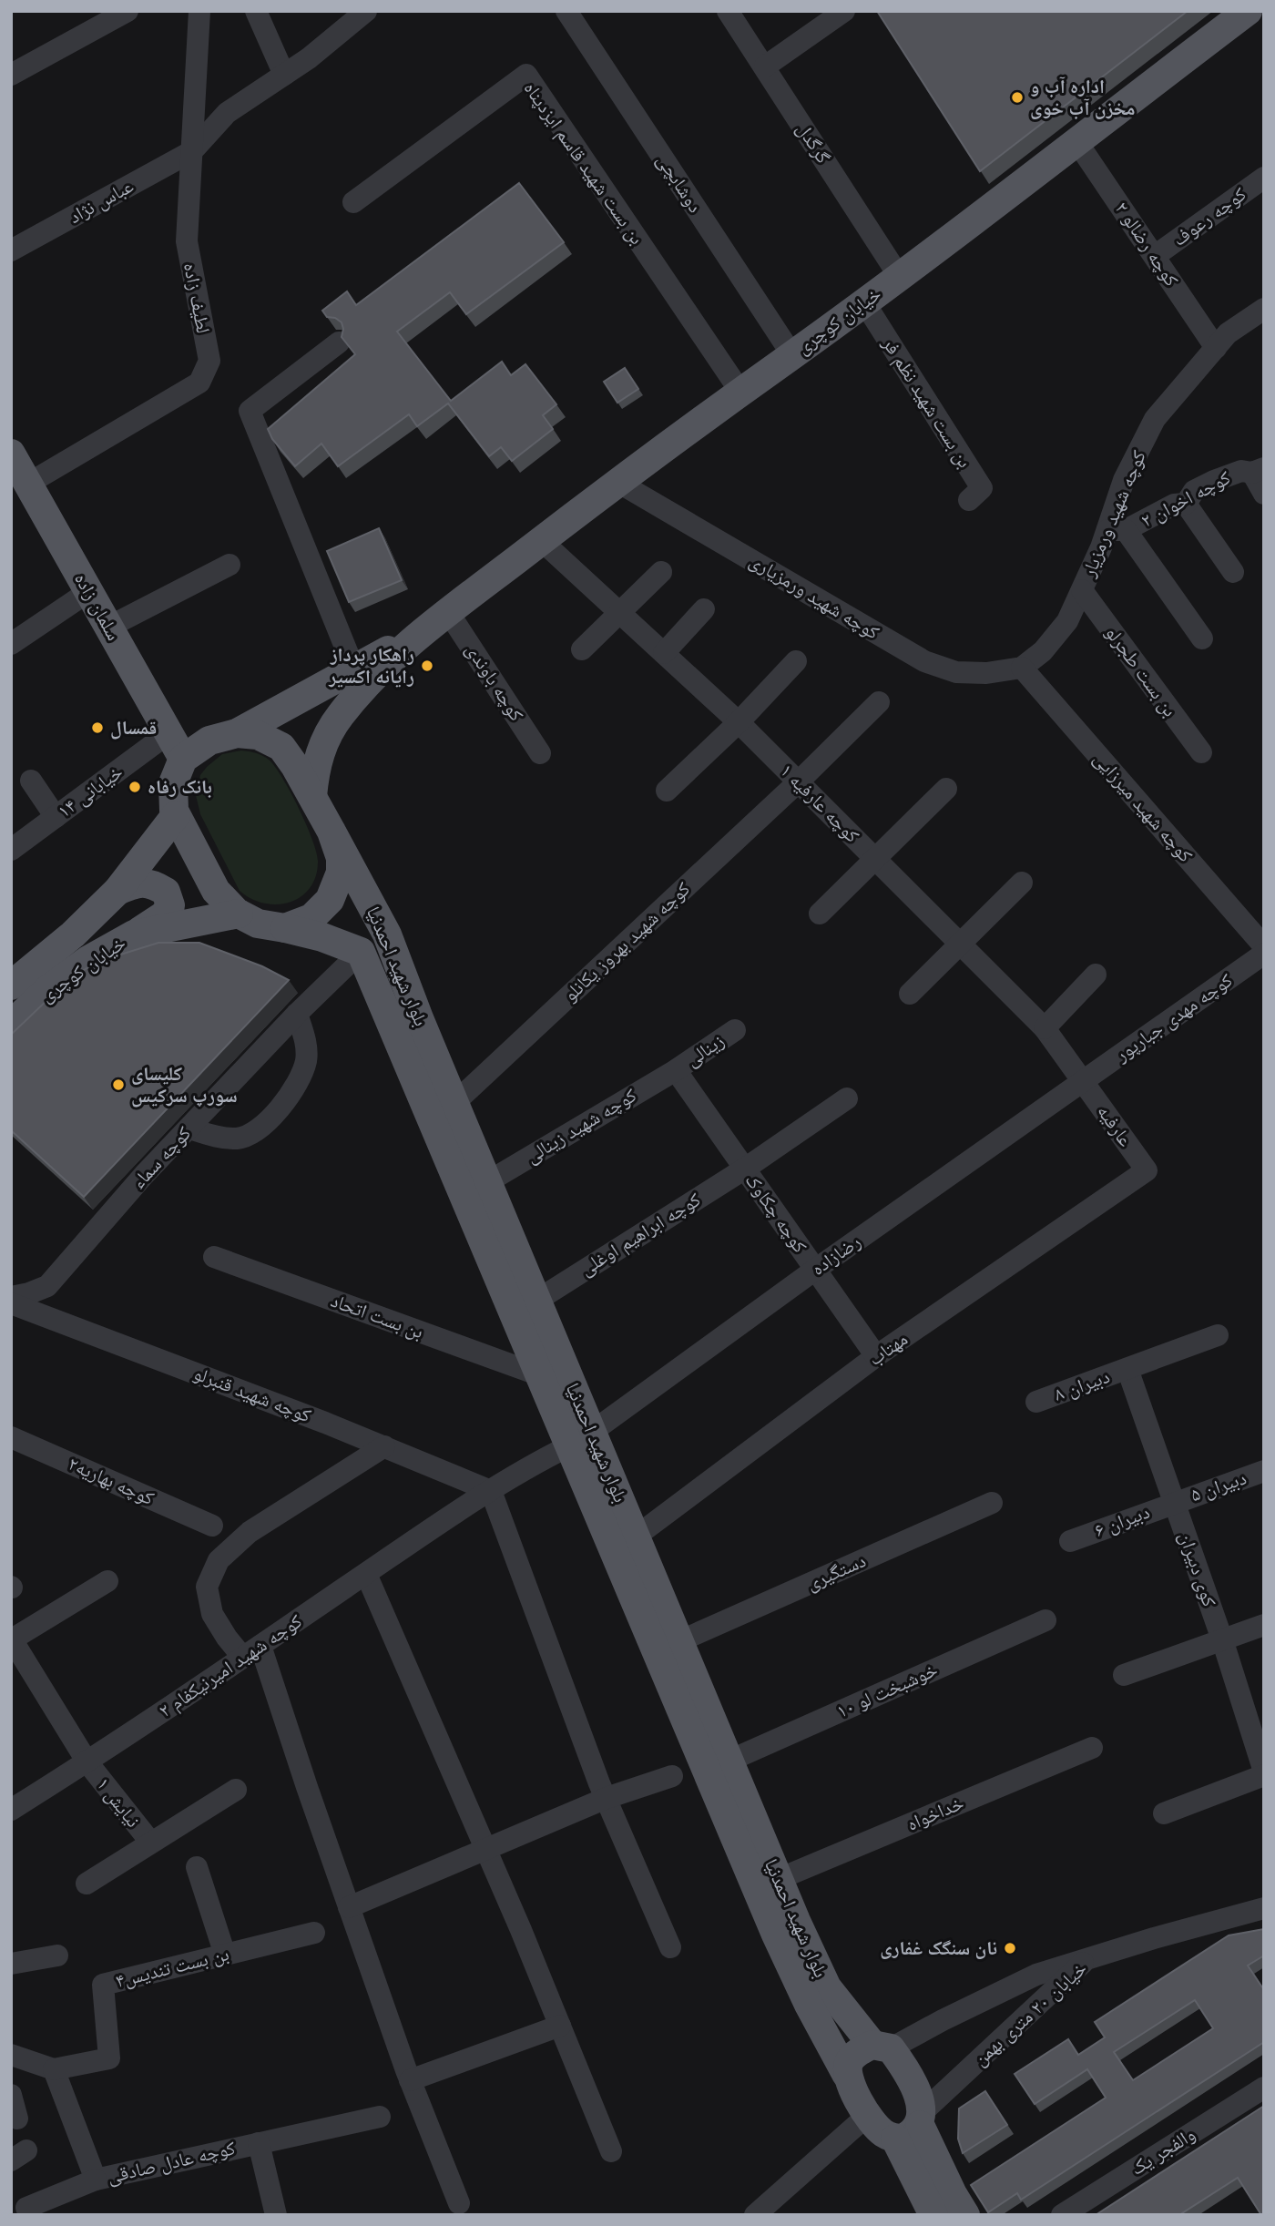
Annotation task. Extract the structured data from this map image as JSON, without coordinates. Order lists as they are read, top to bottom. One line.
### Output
{"streets":{"main road":["خیابان کوچری","سلمان زاده","بلوار شهید احمدنیا"],"street":["گرگدل","بن بست شهید قاسم ایزدپناه","دوشابچی","عباس نژاد","کوچه رعوف","کوچه رضالو ۲","لطیف زاده","بن بست شهید نظم فر","کوچه اخوان ۲","کوچه شهید ورمزیار","کوچه شهید ورمزیاری","بن بست طجرلو","کوچه باوندی","خیابانی ۱۴","کوچه عارفیه ۱","کوچه شهید میرزایی","کوچه شهید بهروز یکانلو","کوچه مهدی جبارپور","زینالی","کوچه شهید زینالی","عارفیه","کوچه سماء","کوچه چکاوک","کوچه ابراهیم اوغلی","رضازاده","بن بست اتحاد","مهتاب","دبیران ۸","کوچه شهید قنبرلو","کوچه بهاریه۲","دبیران ۵","دبیران ۶","کوی دبیران","دستگیری","کوچه شهید امیرنیکفام ۲","خوشبخت لو ۱۰","نیایش ۱","خداخواه","بن بست تندیس۴","خیابان ۲۰ متری بهمن","والفجر یک","کوچه عادل صادقی"]},"crossings":[["گرگدل","خیابان کوچری"],["بن بست شهید قاسم ایزدپناه","خیابان کوچری"],["دوشابچی","خیابان کوچری"],["عباس نژاد","لطیف زاده"],["کوچه رعوف","کوچه رضالو ۲"],["کوچه رضالو ۲","خیابان کوچری"],["کوچه رضالو ۲","کوچه شهید ورمزیار"],["لطیف زاده","سلمان زاده"],["خیابان کوچری","بن بست شهید نظم فر"],["خیابان کوچری","کوچه شهید ورمزیاری"],["خیابان کوچری","سلمان زاده"],["خیابان کوچری","کوچه باوندی"],["خیابان کوچری","کوچه عارفیه ۱"],["خیابان کوچری","بلوار شهید احمدنیا"],["کوچه اخوان ۲","کوچه شهید ورمزیار"],["کوچه شهید ورمزیار","کوچه شهید ورمزیاری"],["کوچه شهید ورمزیار","بن بست طجرلو"],["کوچه شهید ورمزیار","کوچه شهید میرزایی"],["کوچه شهید ورمزیاری","کوچه شهید میرزایی"],["سلمان زاده","خیابانی ۱۴"],["سلمان زاده","بلوار شهید احمدنیا"],["کوچه عارفیه ۱","کوچه شهید بهروز یکانلو"],["کوچه عارفیه ۱","کوچه مهدی جبارپور"],["کوچه عارفیه ۱","عارفیه"],["کوچه عارفیه ۱","رضازاده"],["کوچه شهید بهروز یکانلو","بلوار شهید احمدنیا"],["بلوار شهید احمدنیا","کوچه شهید زینالی"],["بلوار شهید احمدنیا","کوچه سماء"],["بلوار شهید احمدنیا","کوچه ابراهیم اوغلی"],["بلوار شهید احمدنیا","رضازاده"],["بلوار شهید احمدنیا","بن بست اتحاد"],["بلوار شهید احمدنیا","مهتاب"],["بلوار شهید احمدنیا","دستگیری"],["بلوار شهید احمدنیا","خوشبخت لو ۱۰"],["بلوار شهید احمدنیا","خداخواه"],["بلوار شهید احمدنیا","خیابان ۲۰ متری بهمن"],["کوچه مهدی جبارپور","عارفیه"],["کوچه مهدی جبارپور","رضازاده"],["زینالی","کوچه شهید زینالی"],["زینالی","کوچه چکاوک"],["کوچه شهید زینالی","کوچه چکاوک"],["عارفیه","رضازاده"],["عارفیه","مهتاب"],["کوچه چکاوک","کوچه ابراهیم اوغلی"],["کوچه چکاوک","رضازاده"],["کوچه چکاوک","مهتاب"],["رضازاده","کوچه شهید قنبرلو"],["رضازاده","کوچه شهید امیرنیکفام ۲"],["دبیران ۸","کوی دبیران"],["کوچه شهید قنبرلو","کوچه شهید امیرنیکفام ۲"],["دبیران ۵","دبیران ۶"],["دبیران ۵","کوی دبیران"],["دبیران ۶","کوی دبیران"],["کوچه شهید امیرنیکفام ۲","نیایش ۱"],["بن بست تندیس۴","کوچه عادل صادقی"]],"places":["اداره آب و مخزن آب خوی","راهکار پرداز رایانه اکسیر","قمسال","بانک رفاه","کلیسای سورپ سرکیس","نان سنگک غفاری"]}
